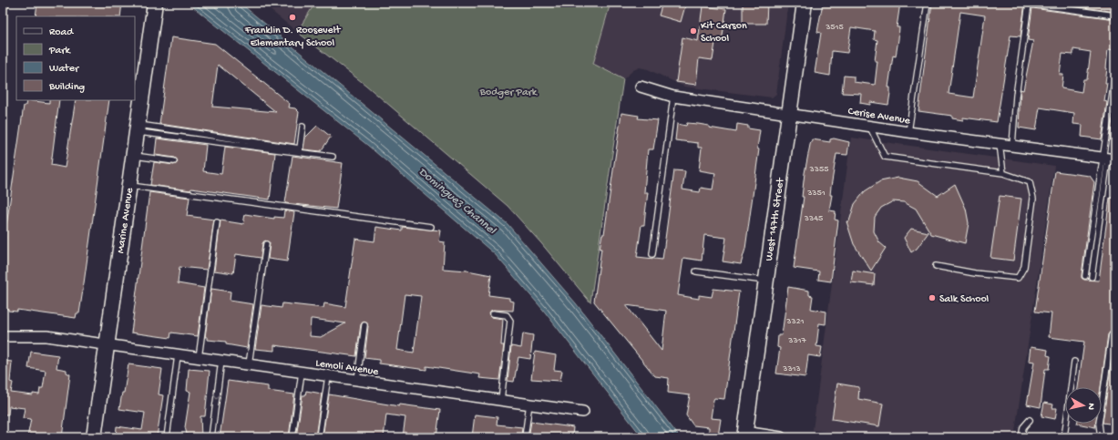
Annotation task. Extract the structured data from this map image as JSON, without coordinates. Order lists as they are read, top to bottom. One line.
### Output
{"streets":{"main road":["West 147th Street","Marine Avenue"],"street":["Cerise Avenue","Lemoli Avenue"]},"crossings":[["Cerise Avenue","West 147th Street"],["Marine Avenue","Lemoli Avenue"]],"water":["Dominguez Channel"],"parks":["Bodger Park"],"places":["Franklin D. Roosevelt Elementary School","Kit Carson School","Salk School"],"house_numbers":["3515","3355","3351","3345","3321","3317","3313"],"legend":["Road","Park","Water","Building"],"north":"right"}
